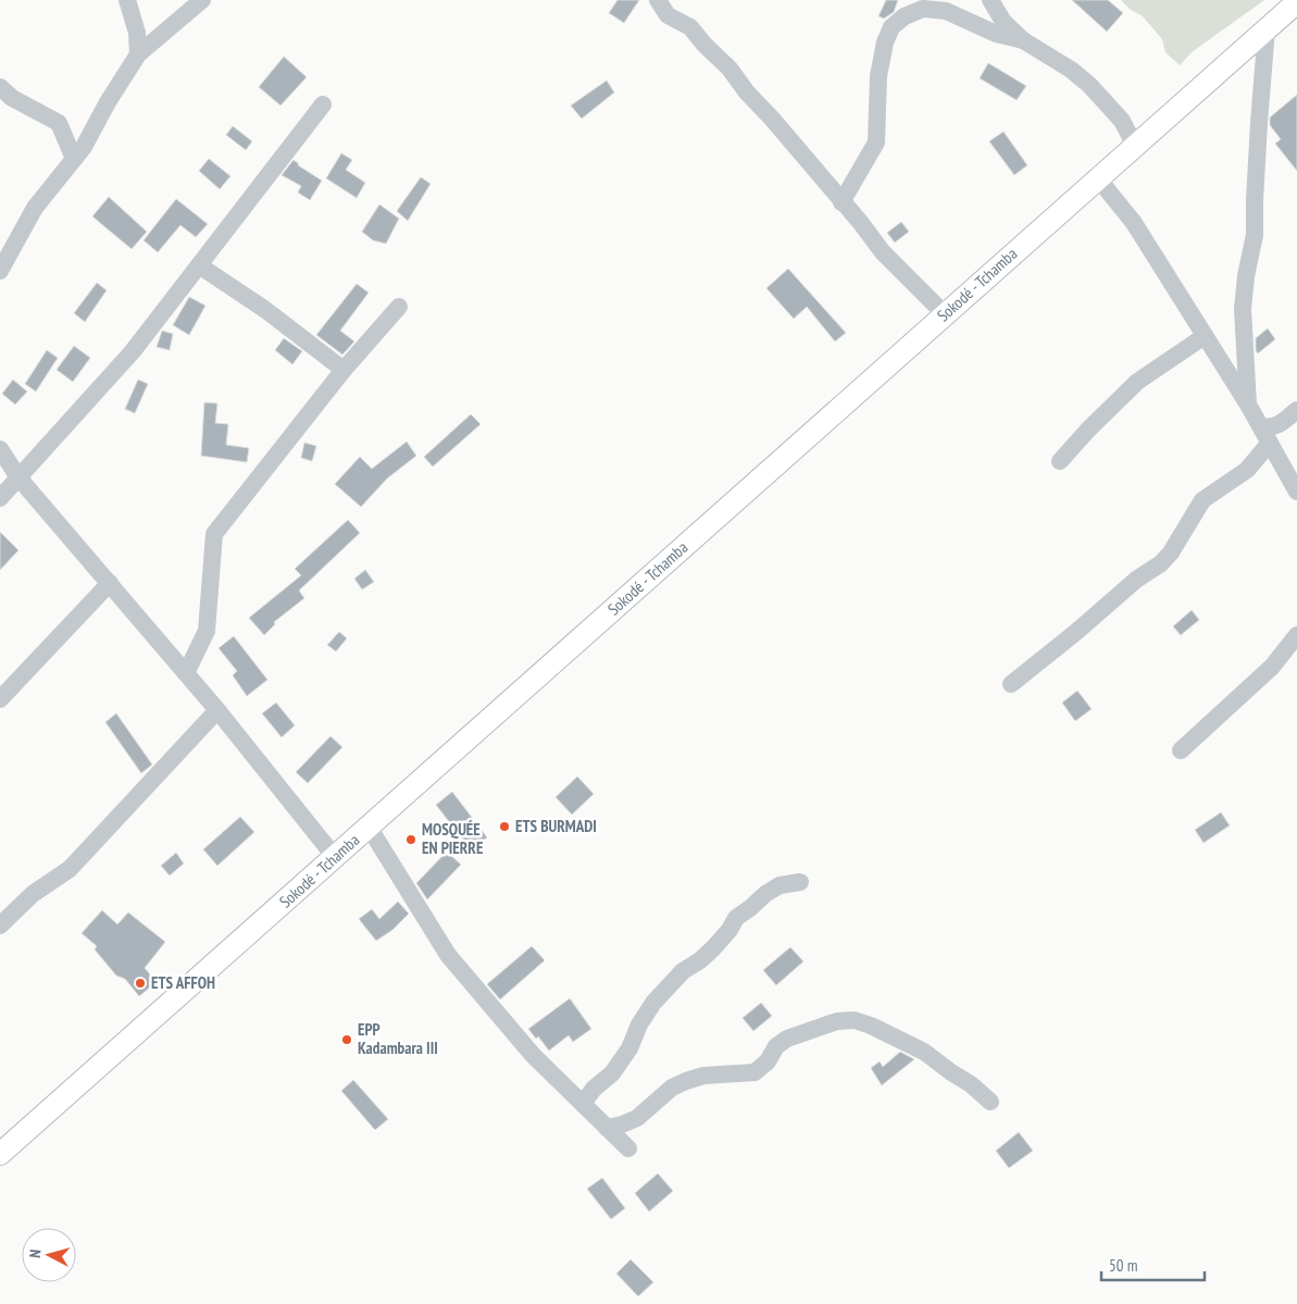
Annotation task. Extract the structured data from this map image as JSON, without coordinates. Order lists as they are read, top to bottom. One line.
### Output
{"streets":{"main road":["Sokodé - Tchamba"]},"places":["ETS BURMADI","MOSQUÉE EN PIERRE","ETS AFFOH","EPP Kadambara III"],"scale_bar":"50 m","north":"left"}
